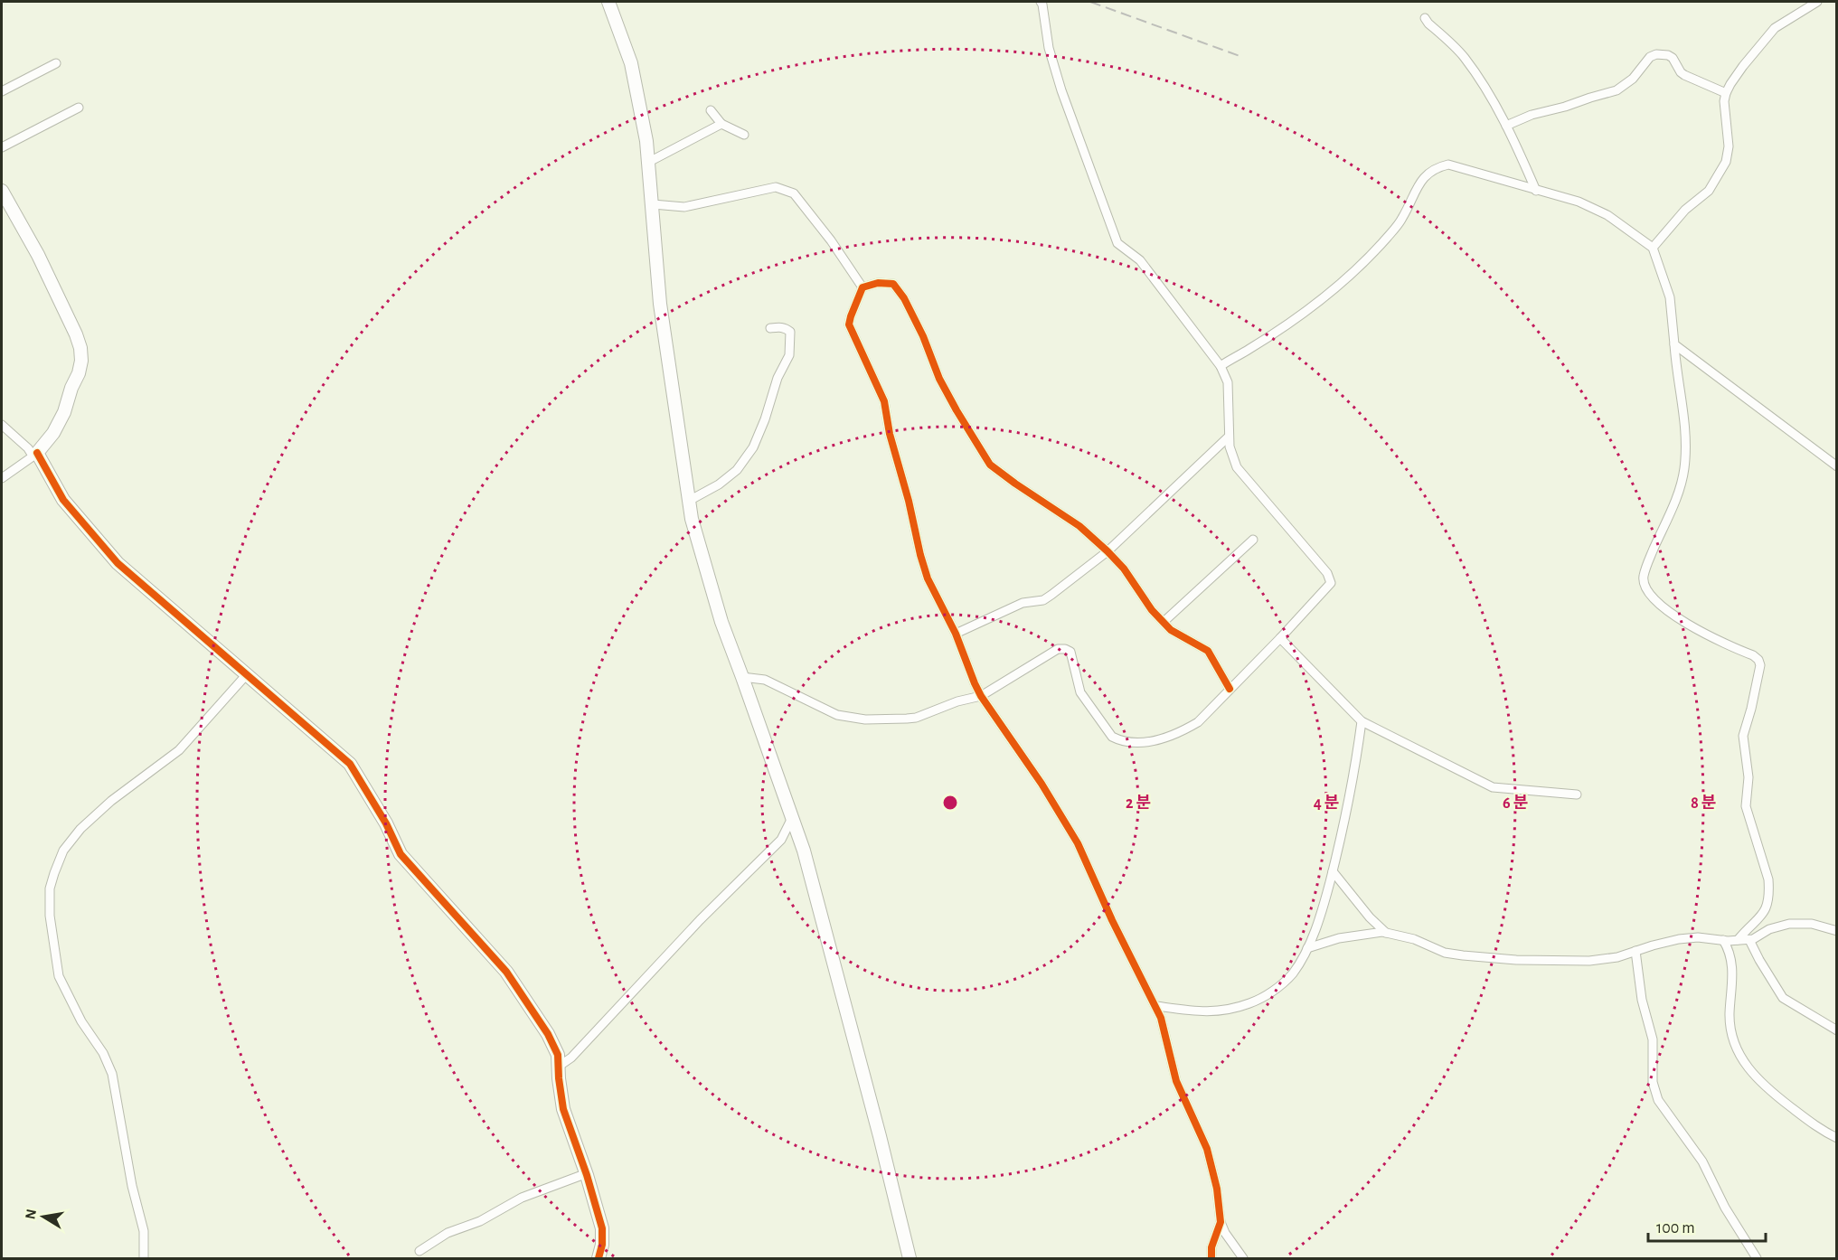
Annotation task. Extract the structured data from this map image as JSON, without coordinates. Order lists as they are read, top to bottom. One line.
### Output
{"scale_bar":"100 m","north":"left","rings":["2 분","4 분","6 분","8 분"]}
